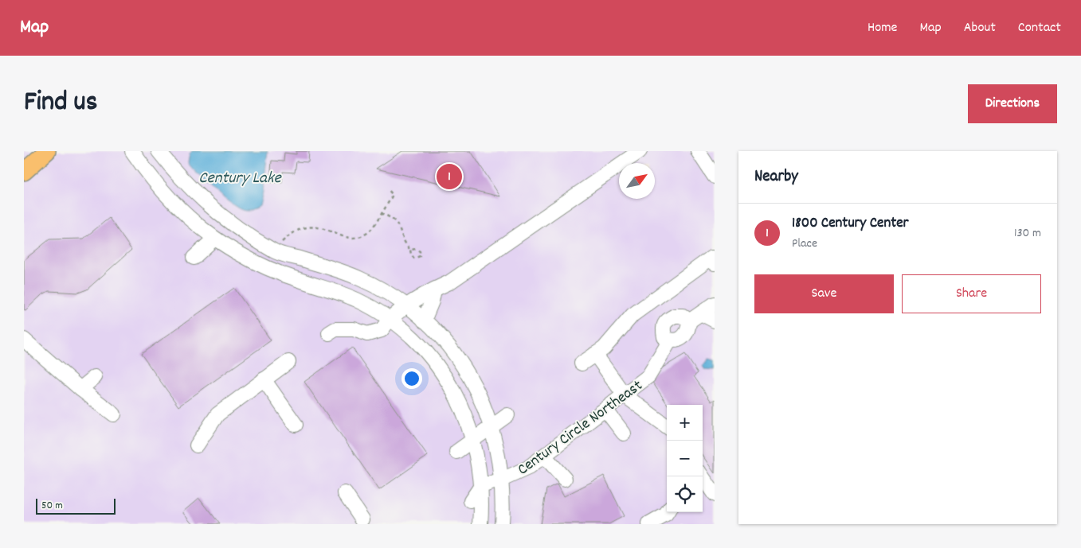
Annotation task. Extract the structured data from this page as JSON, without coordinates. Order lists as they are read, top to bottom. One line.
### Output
{"streets":{"street":["Century Circle Northeast"]},"water":["Century Lake"],"scale_bar":"50 m","north":"top right","page":{"header":"Map","nav":["Home","Map","About","Contact"],"title":"Find us","buttons":["Directions",["Save","Share"]],"heading":"Nearby","pins":"1","list":[{"mark":"1","name":"1800 Century Center","note":"Place","value":"130 m"}],"map_buttons":["+","−"],"scale":"50 m"}}
